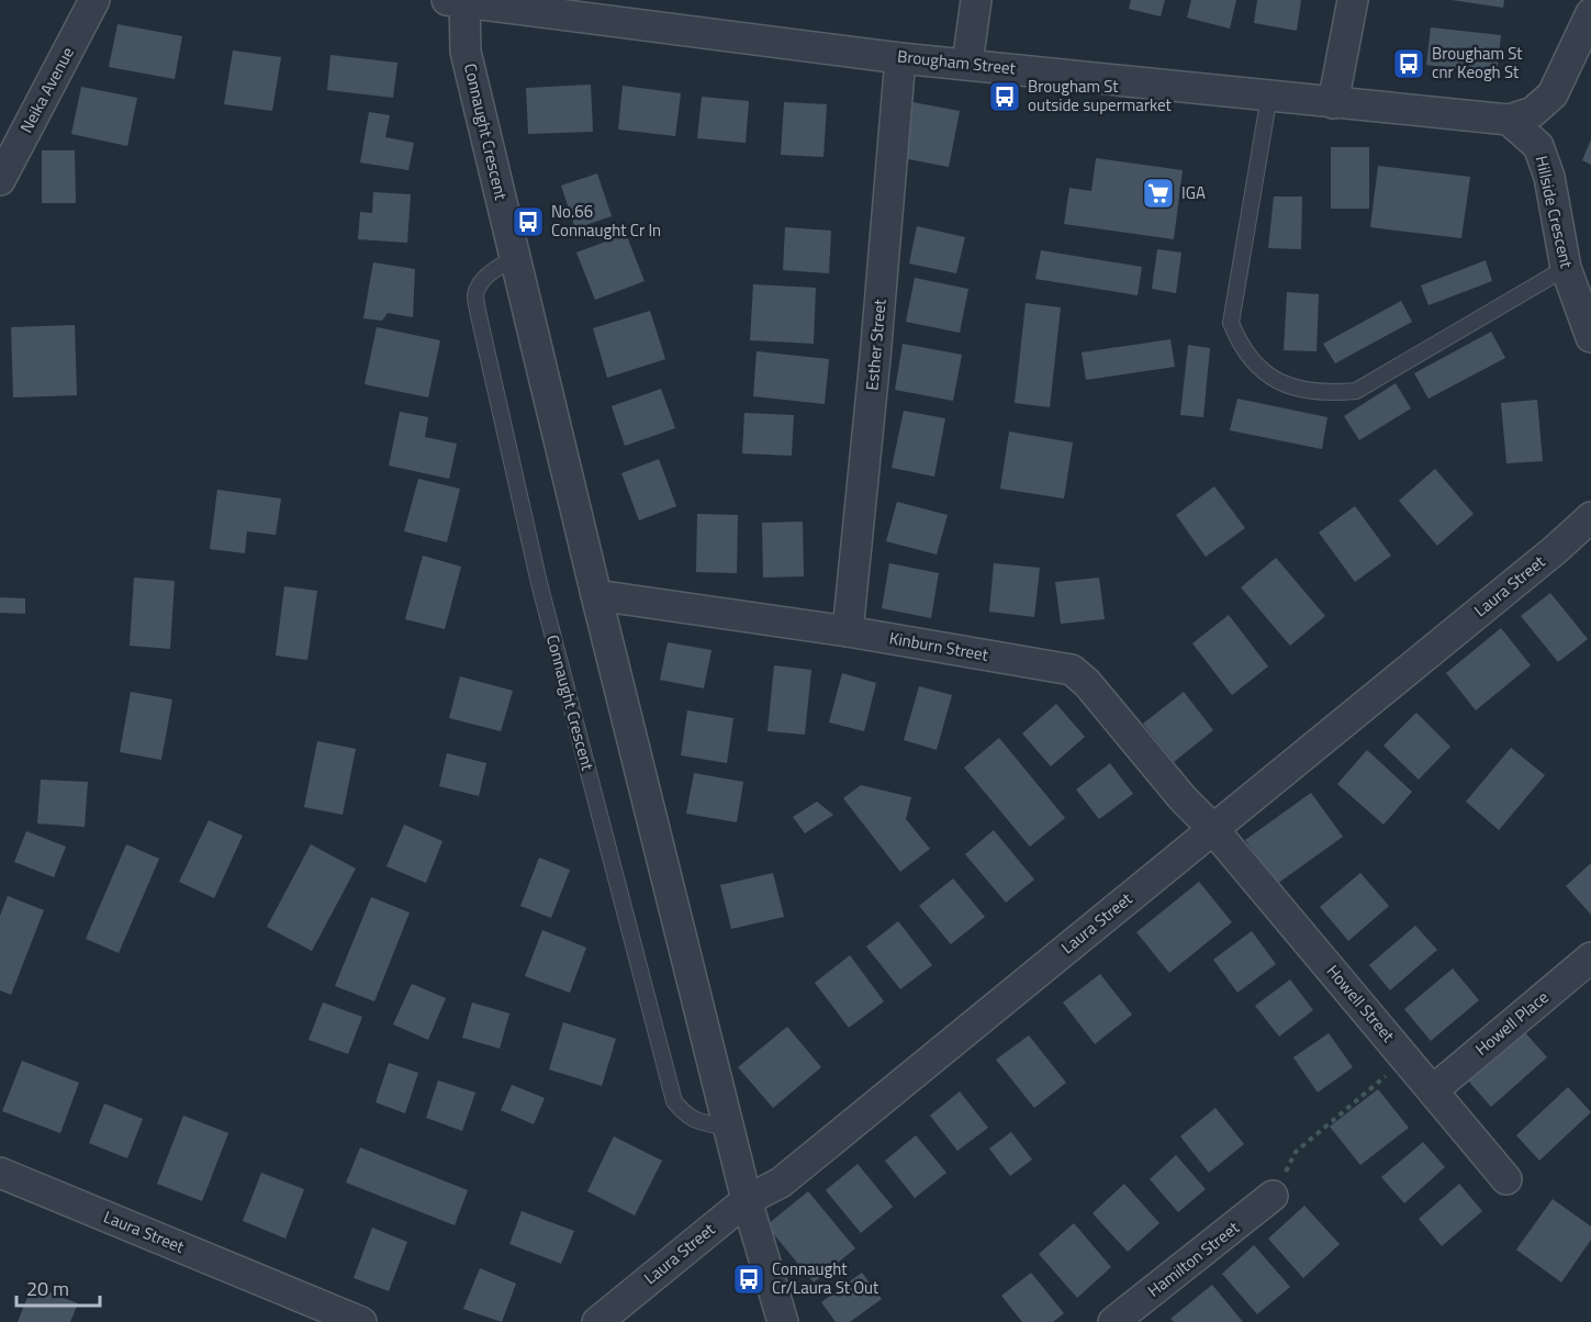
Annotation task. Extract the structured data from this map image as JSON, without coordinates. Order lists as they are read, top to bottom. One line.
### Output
{"streets":{"street":["Brougham Street","Neika Avenue","Connaught Crescent","Hillside Crescent","Esther Street","Laura Street","Kinburn Street","Howell Street","Howell Place","Hamilton Street"]},"crossings":[["Brougham Street","Connaught Crescent"],["Brougham Street","Hillside Crescent"],["Brougham Street","Esther Street"],["Connaught Crescent","Laura Street"],["Connaught Crescent","Kinburn Street"],["Esther Street","Kinburn Street"],["Laura Street","Kinburn Street"],["Laura Street","Howell Street"],["Kinburn Street","Howell Street"],["Howell Street","Howell Place"]],"places":{"bus stop":["Brougham St cnr Keogh St","Brougham St outside supermarket","No.66 Connaught Cr In","Connaught Cr/Laura St Out"],"supermarket":["IGA"]},"scale_bar":"20 m"}
